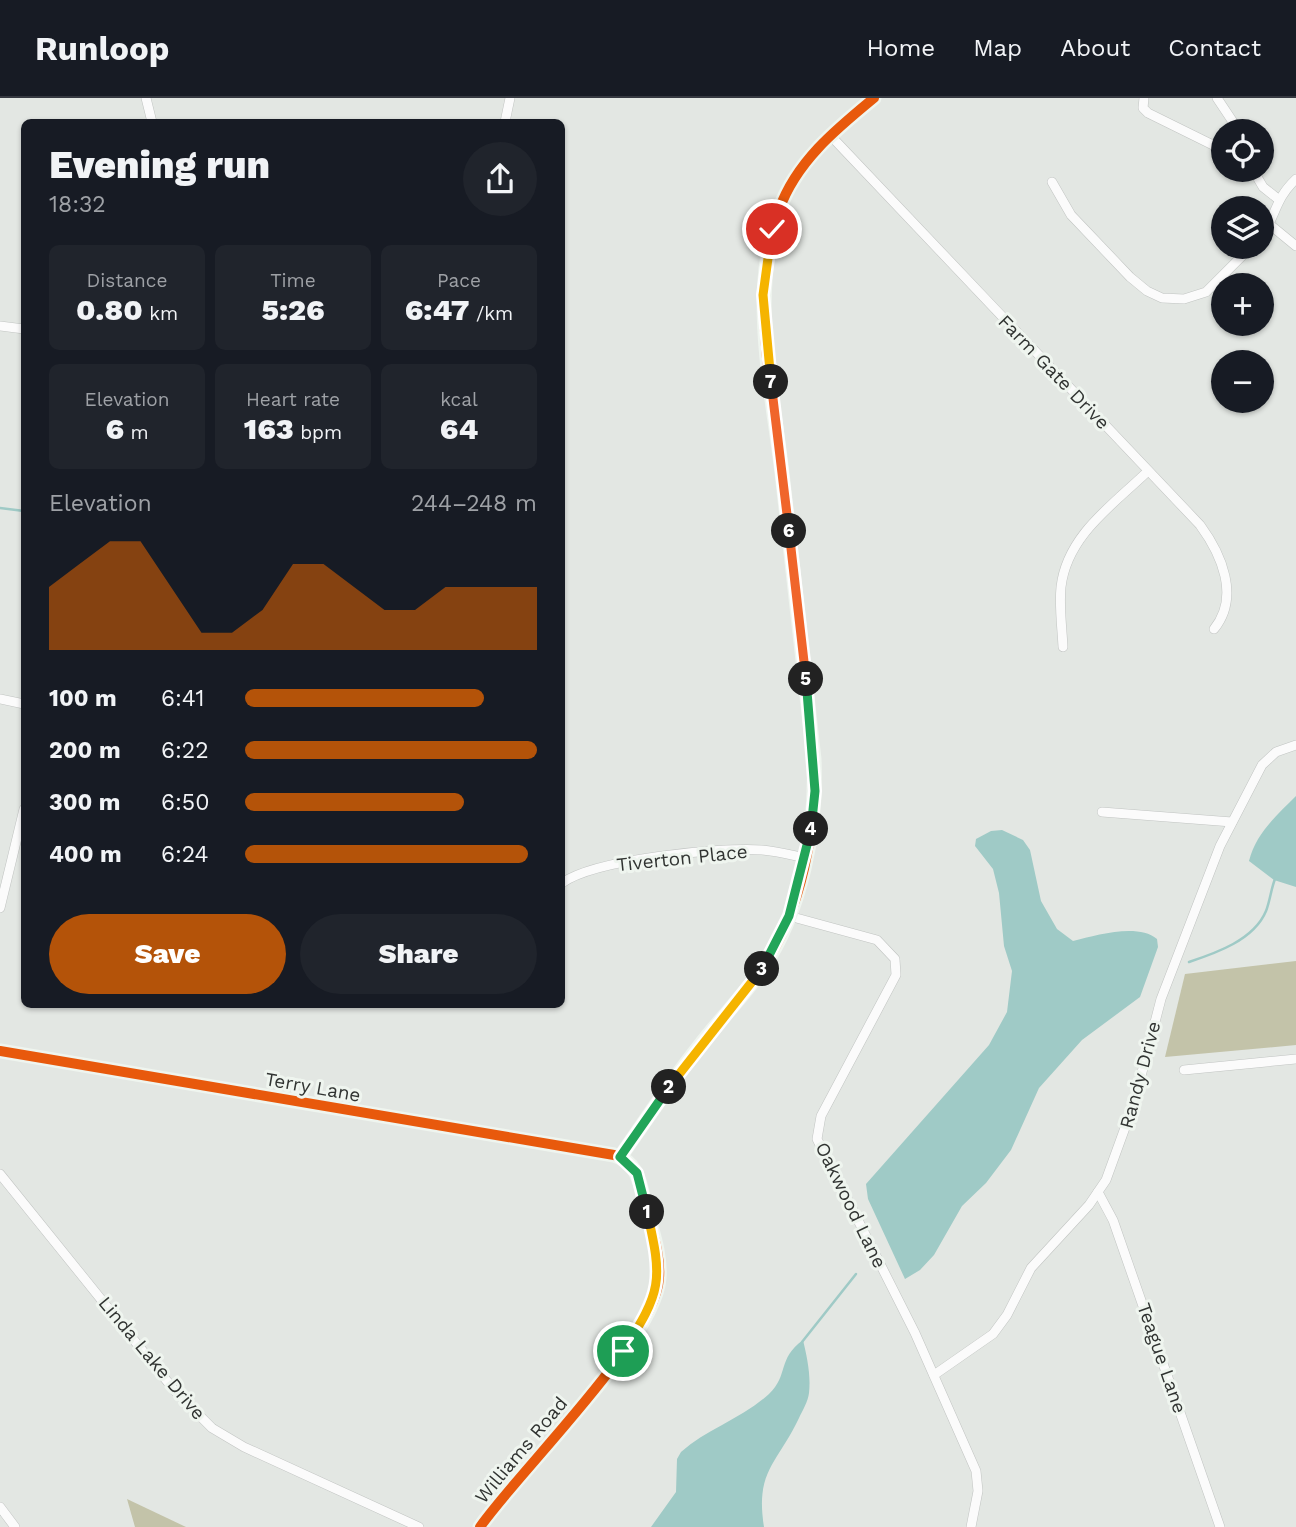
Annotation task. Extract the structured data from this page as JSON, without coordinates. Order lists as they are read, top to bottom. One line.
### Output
{"streets":{"street":["Farm Gate Drive","Tiverton Place","Randy Drive","Terry Lane","Oakwood Lane","Linda Lake Drive","Teague Lane","Williams Road"]},"crossings":[["Randy Drive","Oakwood Lane"],["Randy Drive","Teague Lane"],["Terry Lane","Williams Road"]],"page":{"header":"Runloop","nav":["Home","Map","About","Contact"],"map_buttons":["+","−"],"heading":["Evening run","18:32"],"stats":[["Distance","0.80 km"],["Time","5:26"],["Pace","6:47 /km"],["Elevation","6 m"],["Heart rate","163 bpm"],["kcal","64"]],"pins":["7","6","5","4","3","2","1"],"chart":["Elevation","244–248 m"],"list":[{"name":"100 m","note":"6:41"},{"name":"200 m","note":"6:22"},{"name":"300 m","note":"6:50"},{"name":"400 m","note":"6:24"}],"buttons":["Save","Share"]}}
